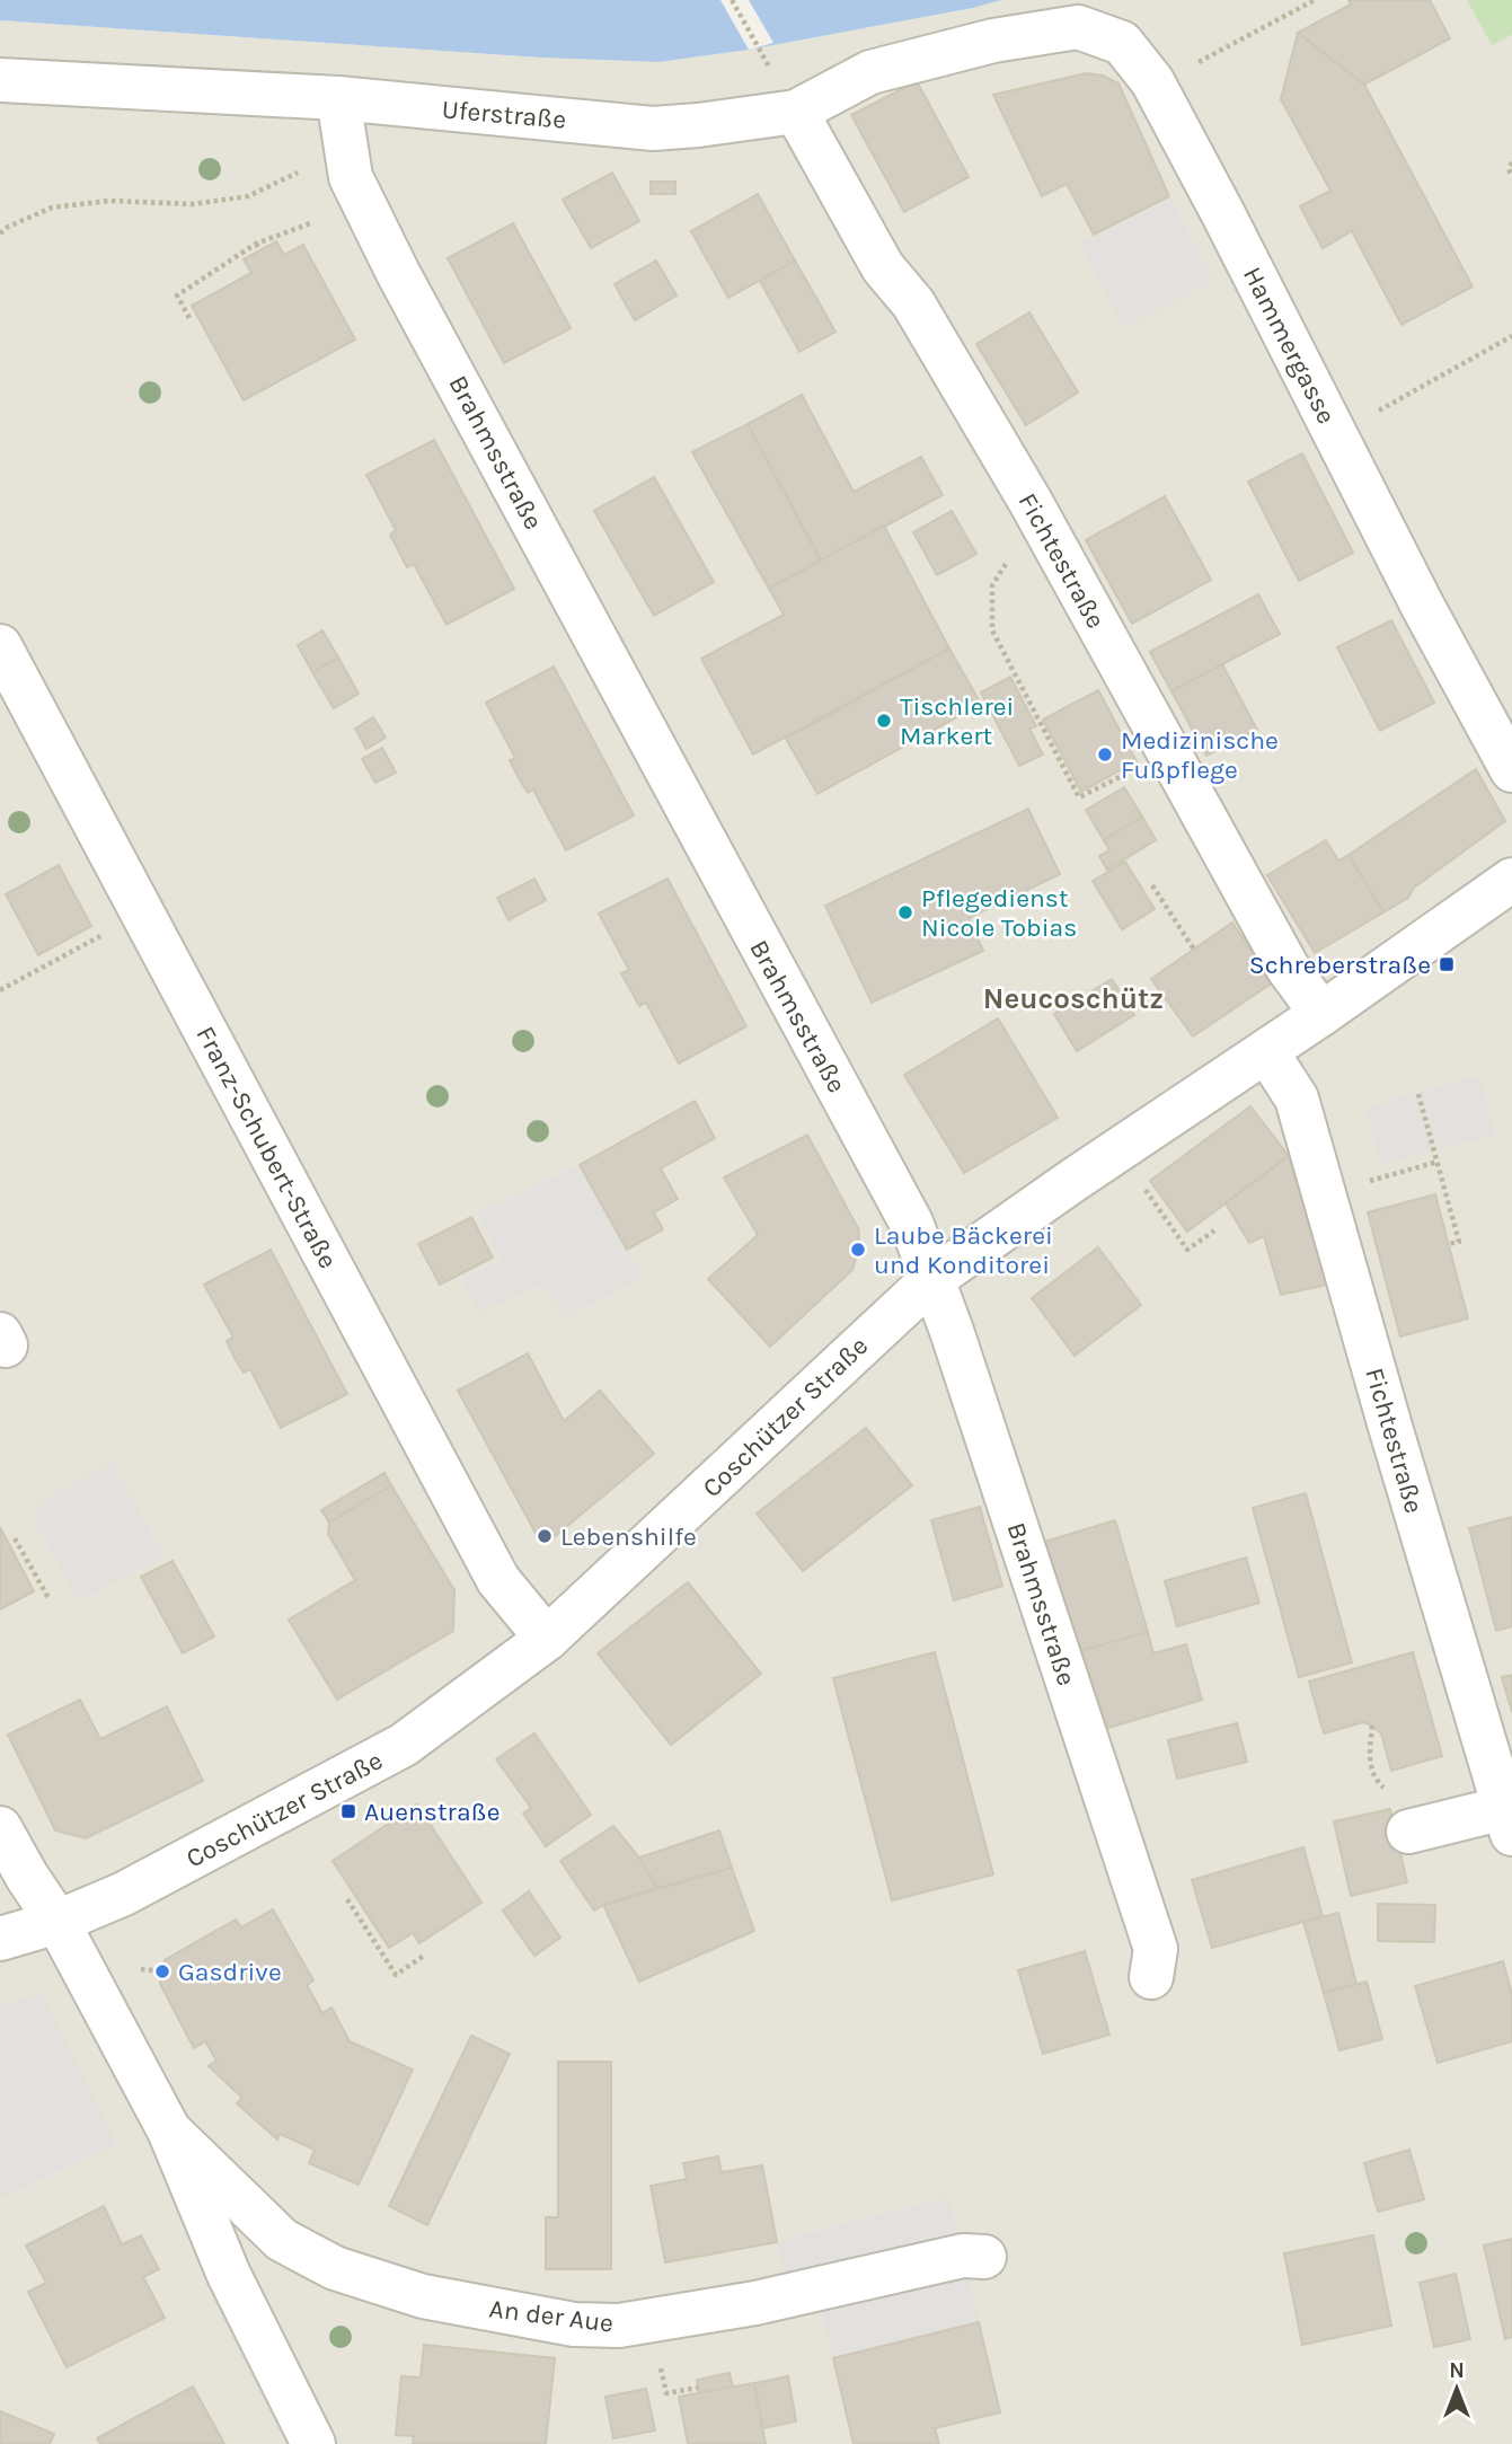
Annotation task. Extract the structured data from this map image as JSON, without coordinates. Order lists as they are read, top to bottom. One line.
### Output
{"streets":{"street":["Uferstraße","Hammergasse","Brahmsstraße","Fichtestraße","Franz-Schubert-Straße","Coschützer Straße","An der Aue"]},"crossings":[["Uferstraße","Hammergasse"],["Uferstraße","Brahmsstraße"],["Uferstraße","Fichtestraße"],["Brahmsstraße","Coschützer Straße"],["Fichtestraße","Coschützer Straße"],["Franz-Schubert-Straße","Coschützer Straße"]],"districts":["Neucoschütz"],"places":{"other":["Tischlerei Markert","Medizinische Fußpflege","Pflegedienst Nicole Tobias","Laube Bäckerei und Konditorei","Lebenshilfe","Gasdrive"],"transit":["Schreberstraße","Auenstraße"]},"north":"top"}
